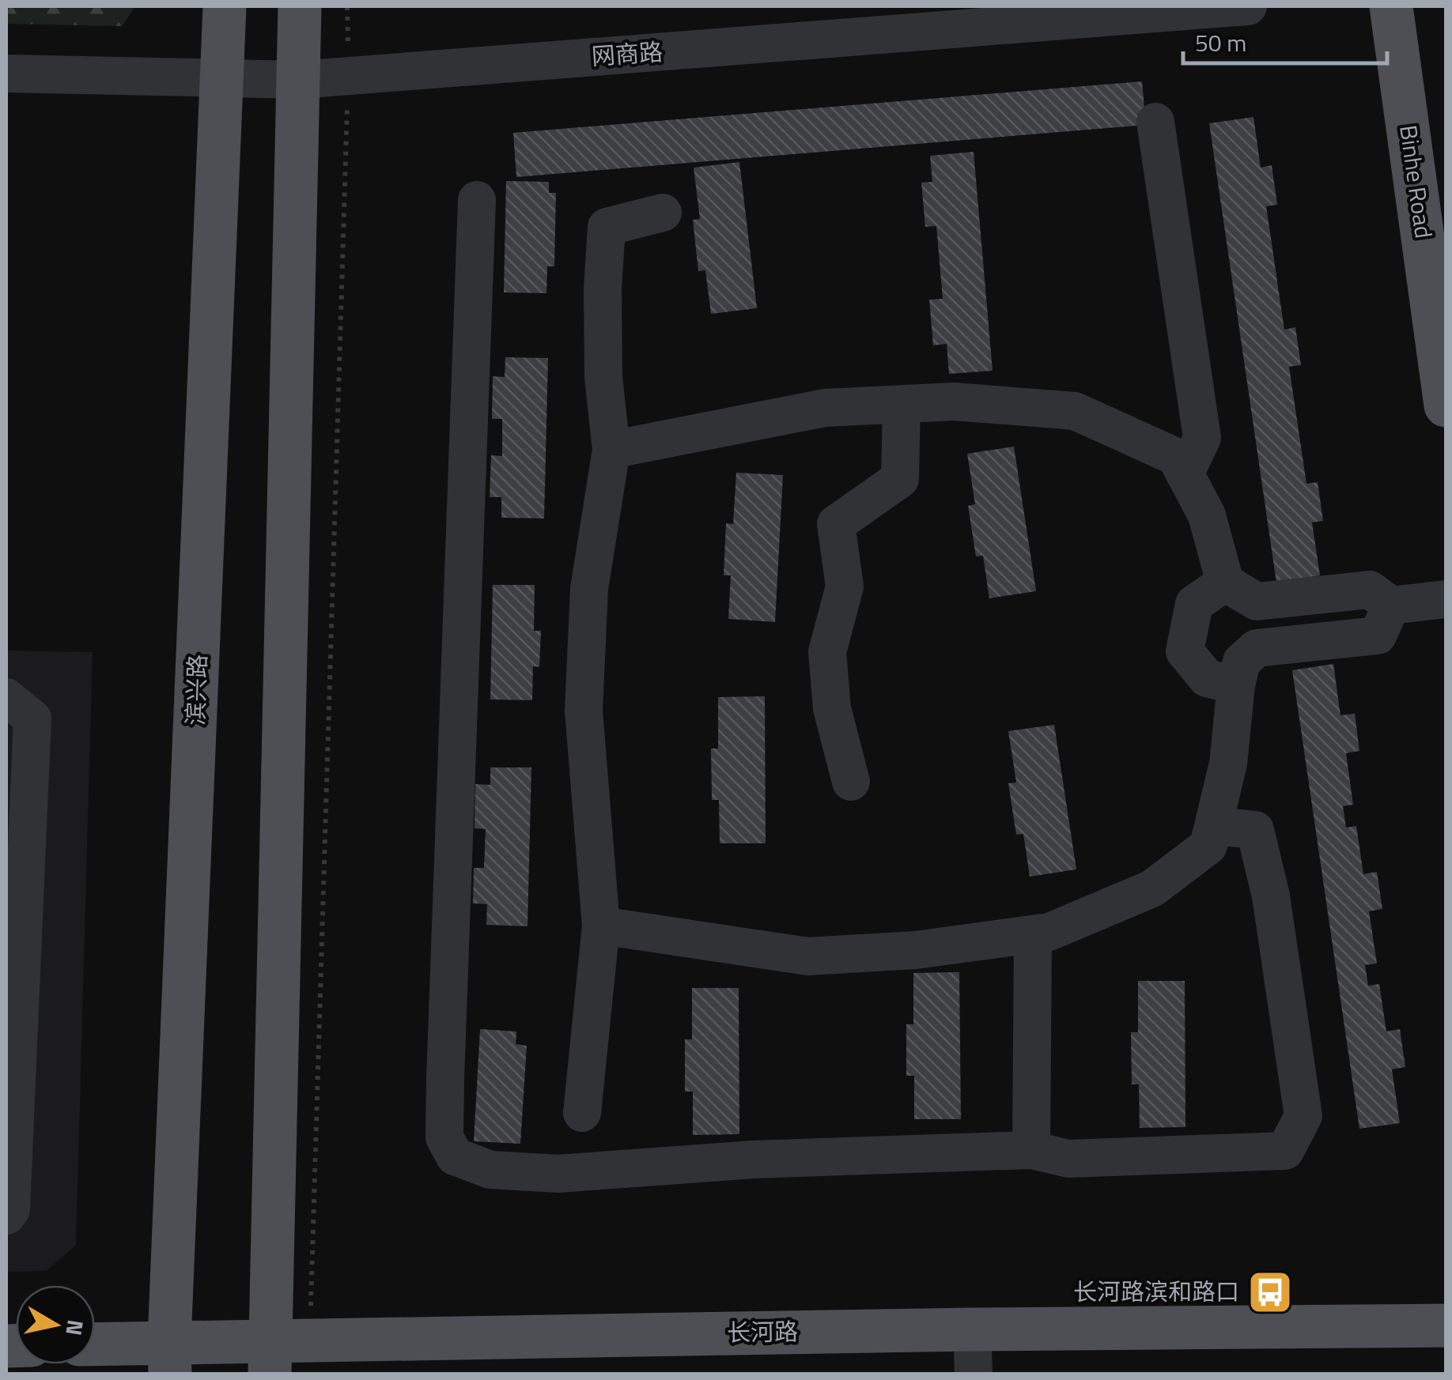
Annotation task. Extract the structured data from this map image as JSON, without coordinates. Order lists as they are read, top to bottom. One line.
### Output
{"streets":{"main road":["Binhe Road","滨兴路","长河路"],"street":["网商路"]},"crossings":[["网商路","滨兴路"],["滨兴路","长河路"]],"places":{"bus stop":["长河路滨和路口"]},"scale_bar":"50 m","north":"right"}
